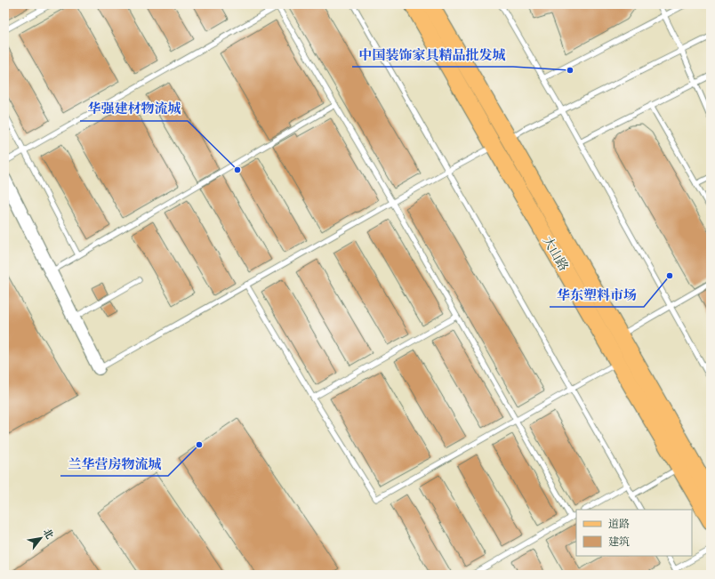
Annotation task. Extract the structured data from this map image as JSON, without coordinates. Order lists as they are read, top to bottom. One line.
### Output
{"streets":{"main road":["大山路"]},"places":["中国装饰家具精品批发城","华强建材物流城","华东塑料市场","兰华营房物流城"],"legend":["道路","建筑"],"north":"top right"}
